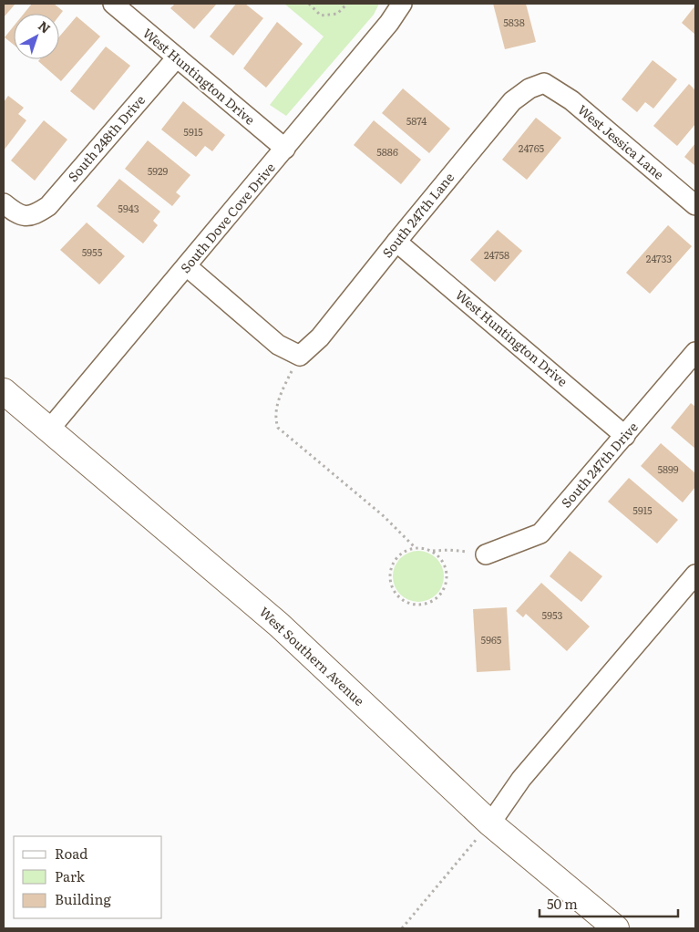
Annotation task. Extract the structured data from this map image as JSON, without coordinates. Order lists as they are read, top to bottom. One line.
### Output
{"streets":{"main road":["West Southern Avenue"],"street":["West Huntington Drive","South 248th Drive","West Jessica Lane","South 247th Lane","South Dove Cove Drive","South 247th Drive"]},"crossings":[["West Huntington Drive","South 248th Drive"],["West Huntington Drive","South 247th Lane"],["West Huntington Drive","South Dove Cove Drive"],["West Huntington Drive","South 247th Drive"],["West Jessica Lane","South 247th Lane"],["South Dove Cove Drive","West Southern Avenue"]],"house_numbers":["5838","5874","5915","24765","5886","5929","5943","5955","24758","24733","5899","5915","5953","5965"],"legend":["Road","Park","Building"],"scale_bar":"50 m","north":"top right"}
